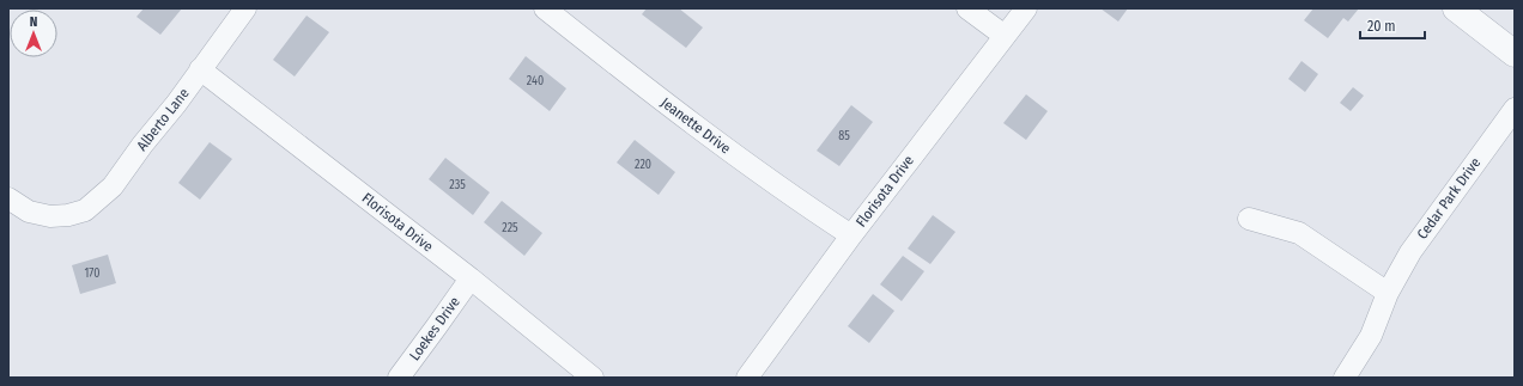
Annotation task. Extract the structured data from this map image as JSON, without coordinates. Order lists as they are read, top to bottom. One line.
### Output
{"streets":{"street":["Alberto Lane","Jeanette Drive","Florisota Drive","Cedar Park Drive","Loekes Drive"]},"crossings":[["Alberto Lane","Florisota Drive"],["Jeanette Drive","Florisota Drive"],["Florisota Drive","Loekes Drive"]],"house_numbers":["240","85","220","235","225","170"],"scale_bar":"20 m","north":"top"}
